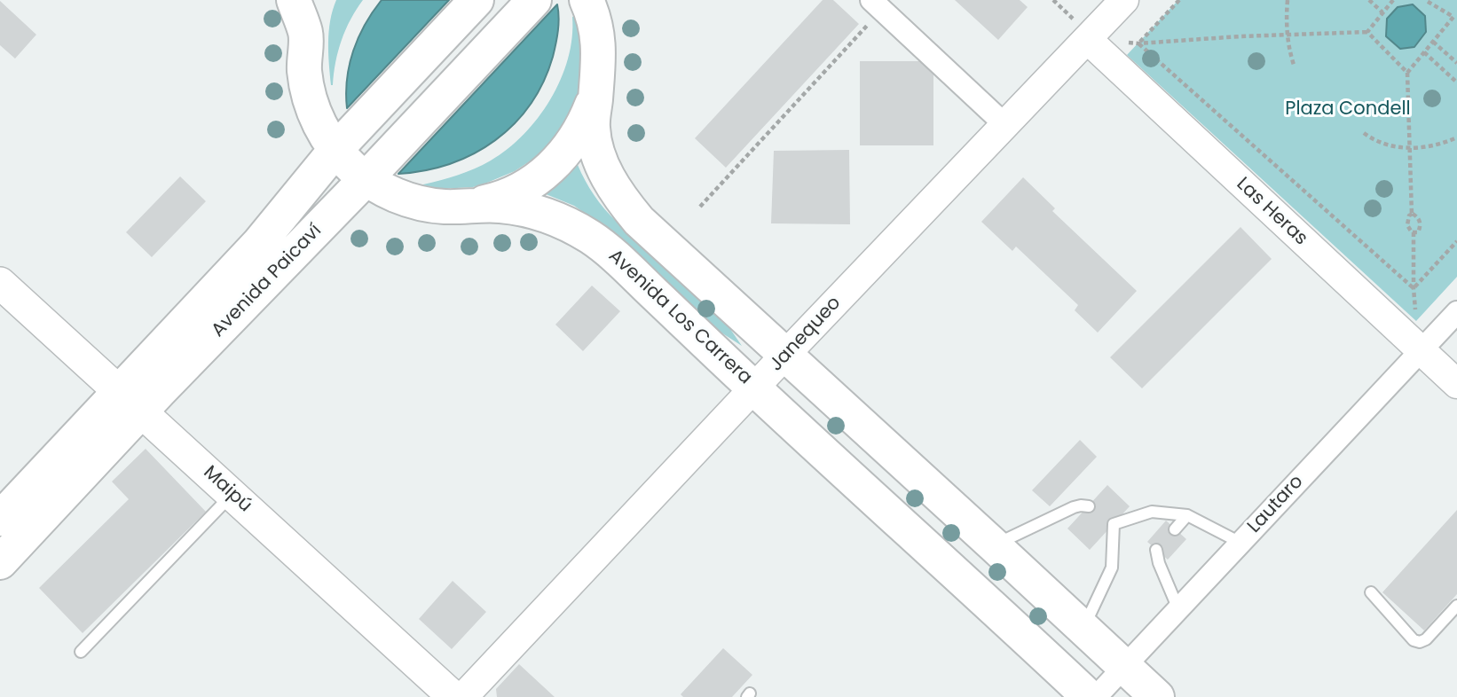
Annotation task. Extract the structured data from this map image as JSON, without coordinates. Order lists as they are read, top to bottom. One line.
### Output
{"streets":{"main road":["Avenida Paicaví","Avenida Los Carrera","Maipú"],"street":["Las Heras","Janequeo","Lautaro"]},"crossings":[["Las Heras","Janequeo"],["Las Heras","Lautaro"],["Avenida Paicaví","Avenida Los Carrera"],["Avenida Paicaví","Maipú"],["Avenida Los Carrera","Janequeo"]],"parks":["Plaza Condell"]}
